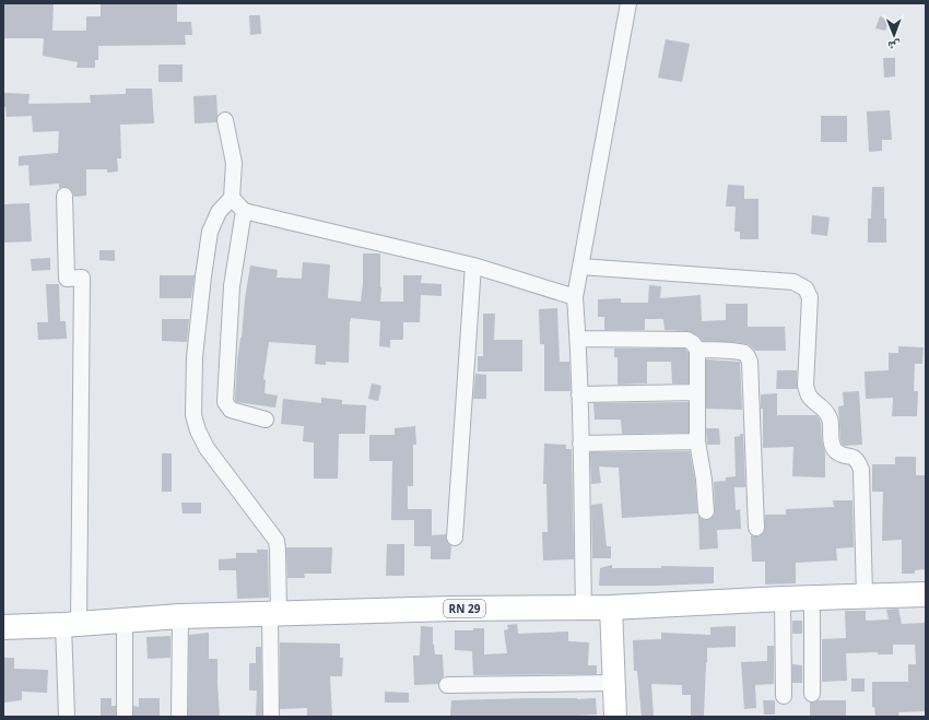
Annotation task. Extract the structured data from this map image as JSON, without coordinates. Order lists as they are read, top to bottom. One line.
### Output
{"streets":{"main road":["RN 29"]},"north":"bottom"}
